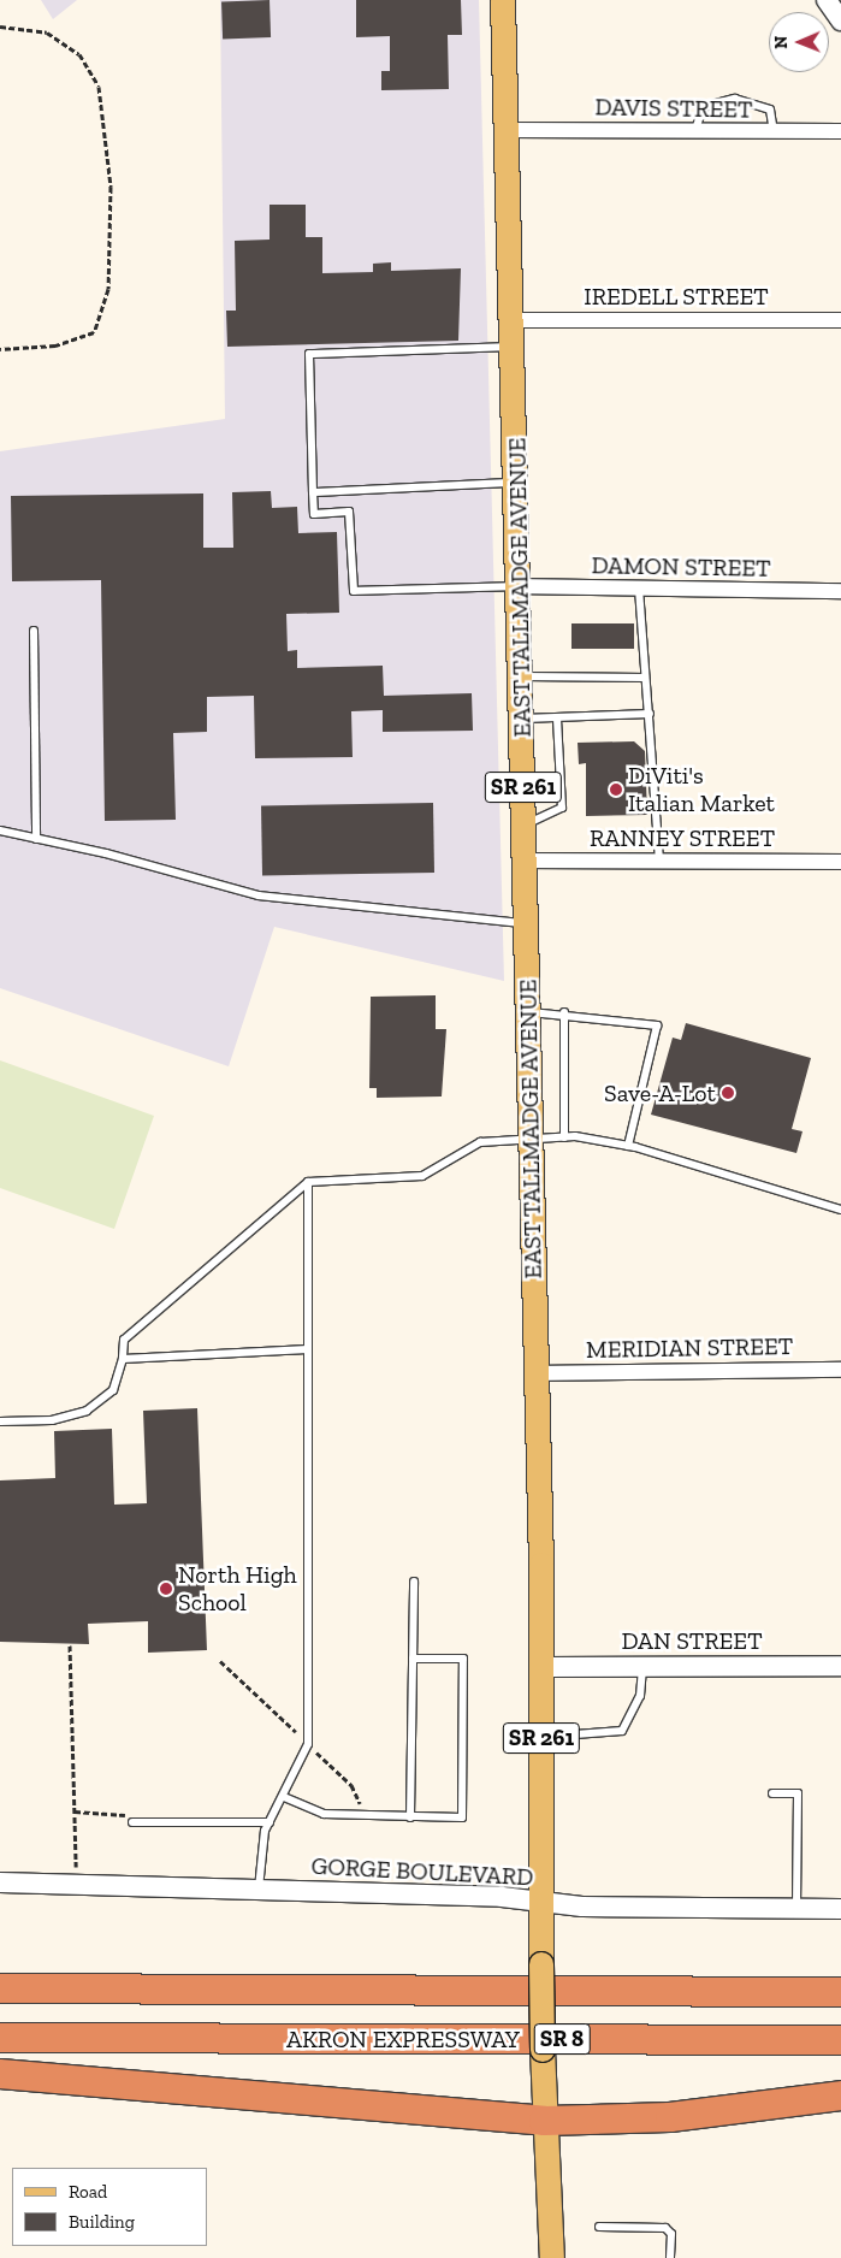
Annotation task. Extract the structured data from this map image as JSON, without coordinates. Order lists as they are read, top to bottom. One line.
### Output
{"streets":{"highway":["AKRON EXPRESSWAY","SR 8"],"main road":["EAST TALLMADGE AVENUE","SR 261"],"street":["DAVIS STREET","IREDELL STREET","DAMON STREET","RANNEY STREET","MERIDIAN STREET","DAN STREET","GORGE BOULEVARD"]},"crossings":[["DAVIS STREET","EAST TALLMADGE AVENUE"],["IREDELL STREET","EAST TALLMADGE AVENUE"],["DAMON STREET","EAST TALLMADGE AVENUE"],["EAST TALLMADGE AVENUE","RANNEY STREET"],["EAST TALLMADGE AVENUE","MERIDIAN STREET"],["EAST TALLMADGE AVENUE","DAN STREET"],["EAST TALLMADGE AVENUE","GORGE BOULEVARD"]],"places":["DiViti's Italian Market","Save-A-Lot","North High School"],"legend":["Road","Building"],"north":"left"}
